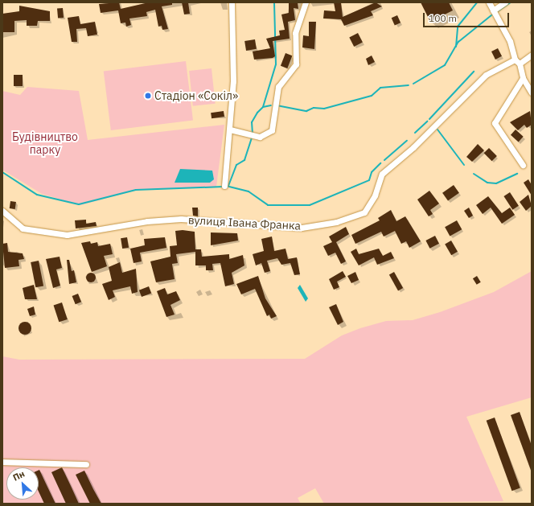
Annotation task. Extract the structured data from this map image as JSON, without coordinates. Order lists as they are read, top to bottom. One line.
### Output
{"streets":{"street":["вулиця Івана Франка"]},"parks":["Будівництво парку"],"places":["Стадіон «Сокіл»"],"scale_bar":"100 m","north":"top left"}
